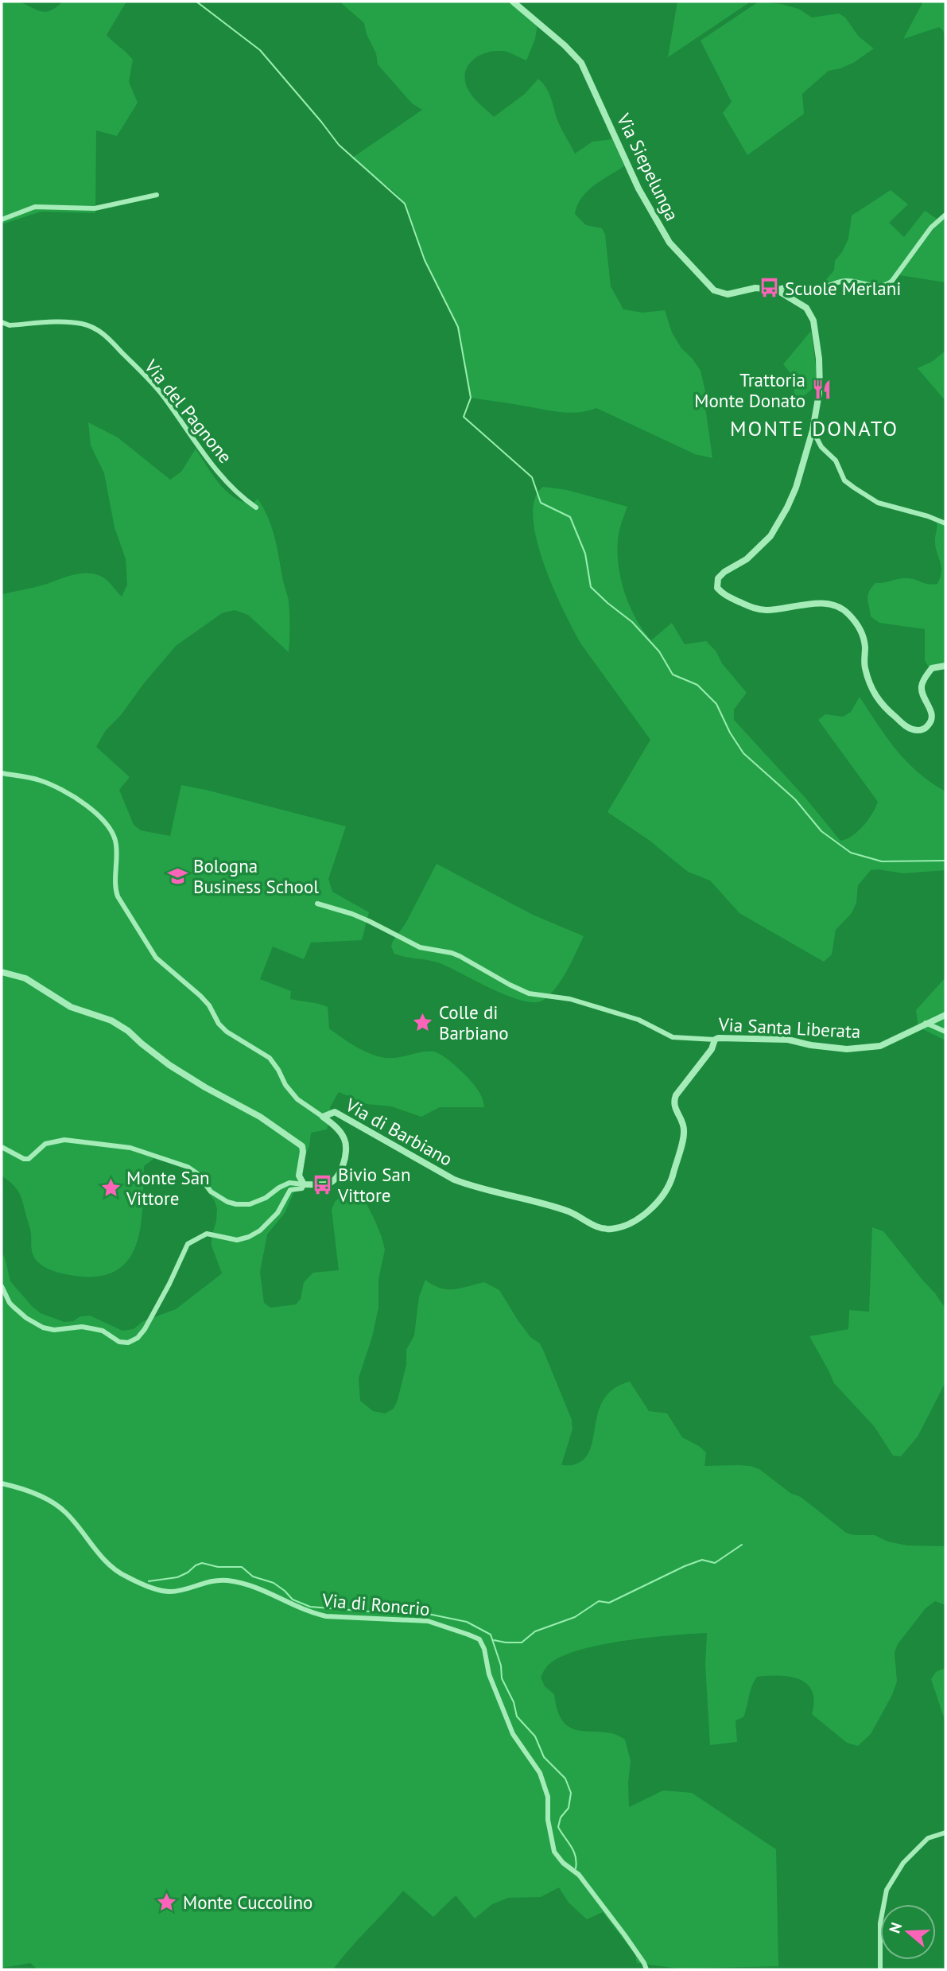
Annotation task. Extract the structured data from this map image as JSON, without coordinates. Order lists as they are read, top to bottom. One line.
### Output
{"streets":{"street":["Via Siepelunga","Via del Pagnone","Via Santa Liberata","Via di Barbiano","Via di Roncrio"]},"crossings":[["Via Santa Liberata","Via di Barbiano"]],"districts":["MONTE DONATO"],"places":{"bus stop":["Scuole Merlani","Bivio San Vittore"],"restaurant":["Trattoria Monte Donato"],"school or university":["Bologna Business School"],"place":["Colle di Barbiano","Monte San Vittore","Monte Cuccolino"]},"north":"left"}
